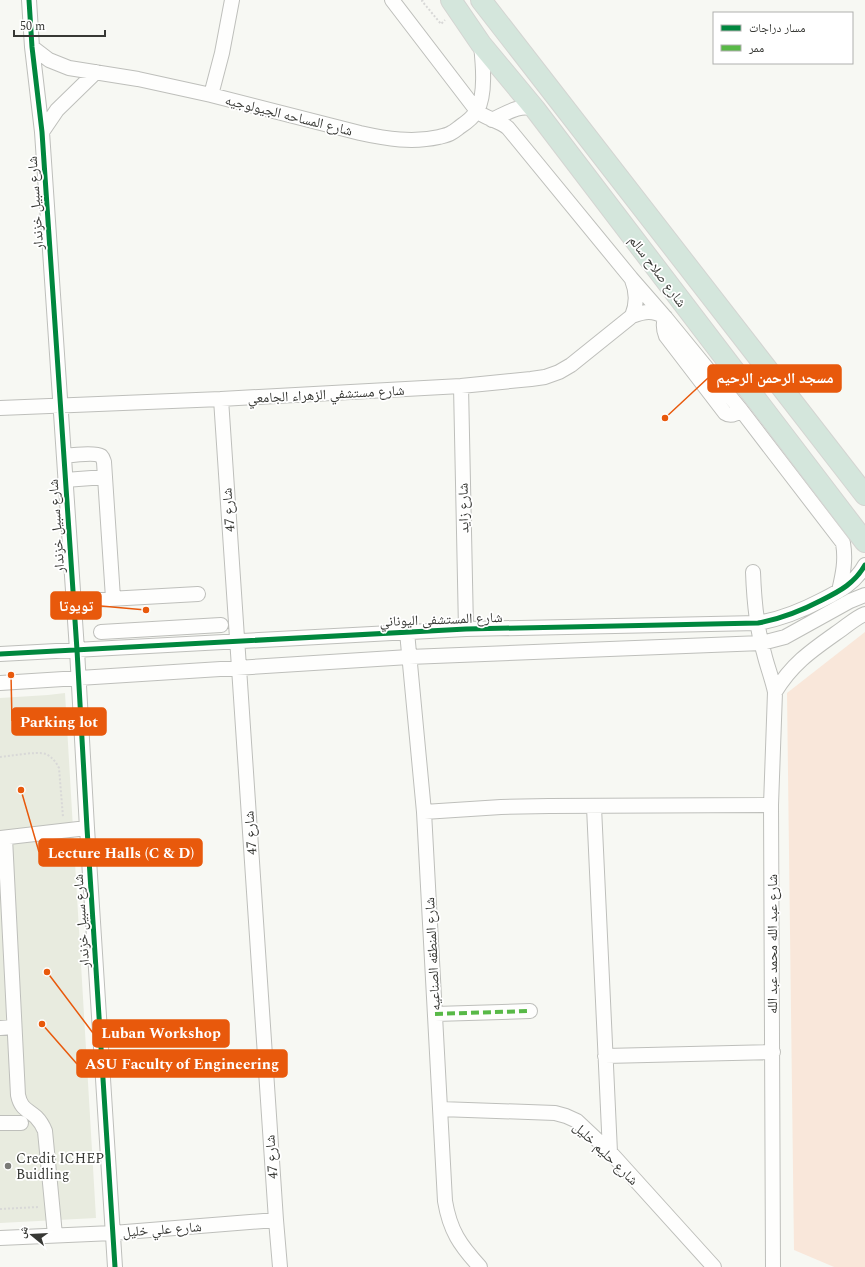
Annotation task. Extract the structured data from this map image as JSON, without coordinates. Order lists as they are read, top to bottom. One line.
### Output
{"streets":{"highway":["شارع صلاح سالم"],"street":["شارع المساحه الجيولوجيه","شارع سبيل خزندار","شارع مستشفي الزهراء الجامعي","شارع زايد","شارع 47","شارع المستشفى اليوناني","شارع عبد الله محمد عبد الله","شارع المنطقه الصناعيه","شارع حليم خليل","شارع علي خليل"]},"crossings":[["شارع المساحه الجيولوجيه","شارع سبيل خزندار"],["شارع سبيل خزندار","شارع مستشفي الزهراء الجامعي"],["شارع سبيل خزندار","شارع المستشفى اليوناني"],["شارع سبيل خزندار","شارع علي خليل"],["شارع مستشفي الزهراء الجامعي","شارع زايد"],["شارع مستشفي الزهراء الجامعي","شارع 47"],["شارع زايد","شارع المستشفى اليوناني"],["شارع 47","شارع المستشفى اليوناني"],["شارع 47","شارع علي خليل"],["شارع المستشفى اليوناني","شارع عبد الله محمد عبد الله"],["شارع المستشفى اليوناني","شارع المنطقه الصناعيه"],["شارع المنطقه الصناعيه","شارع حليم خليل"]],"places":["مسجد الرحمن الرحيم","تويوتا","Parking lot","Lecture Halls (C & D)","Luban Workshop","ASU Faculty of Engineering","Credit ICHEP Buidling"],"legend":["مسار دراجات","ممر"],"scale_bar":"50 m","north":"left"}
